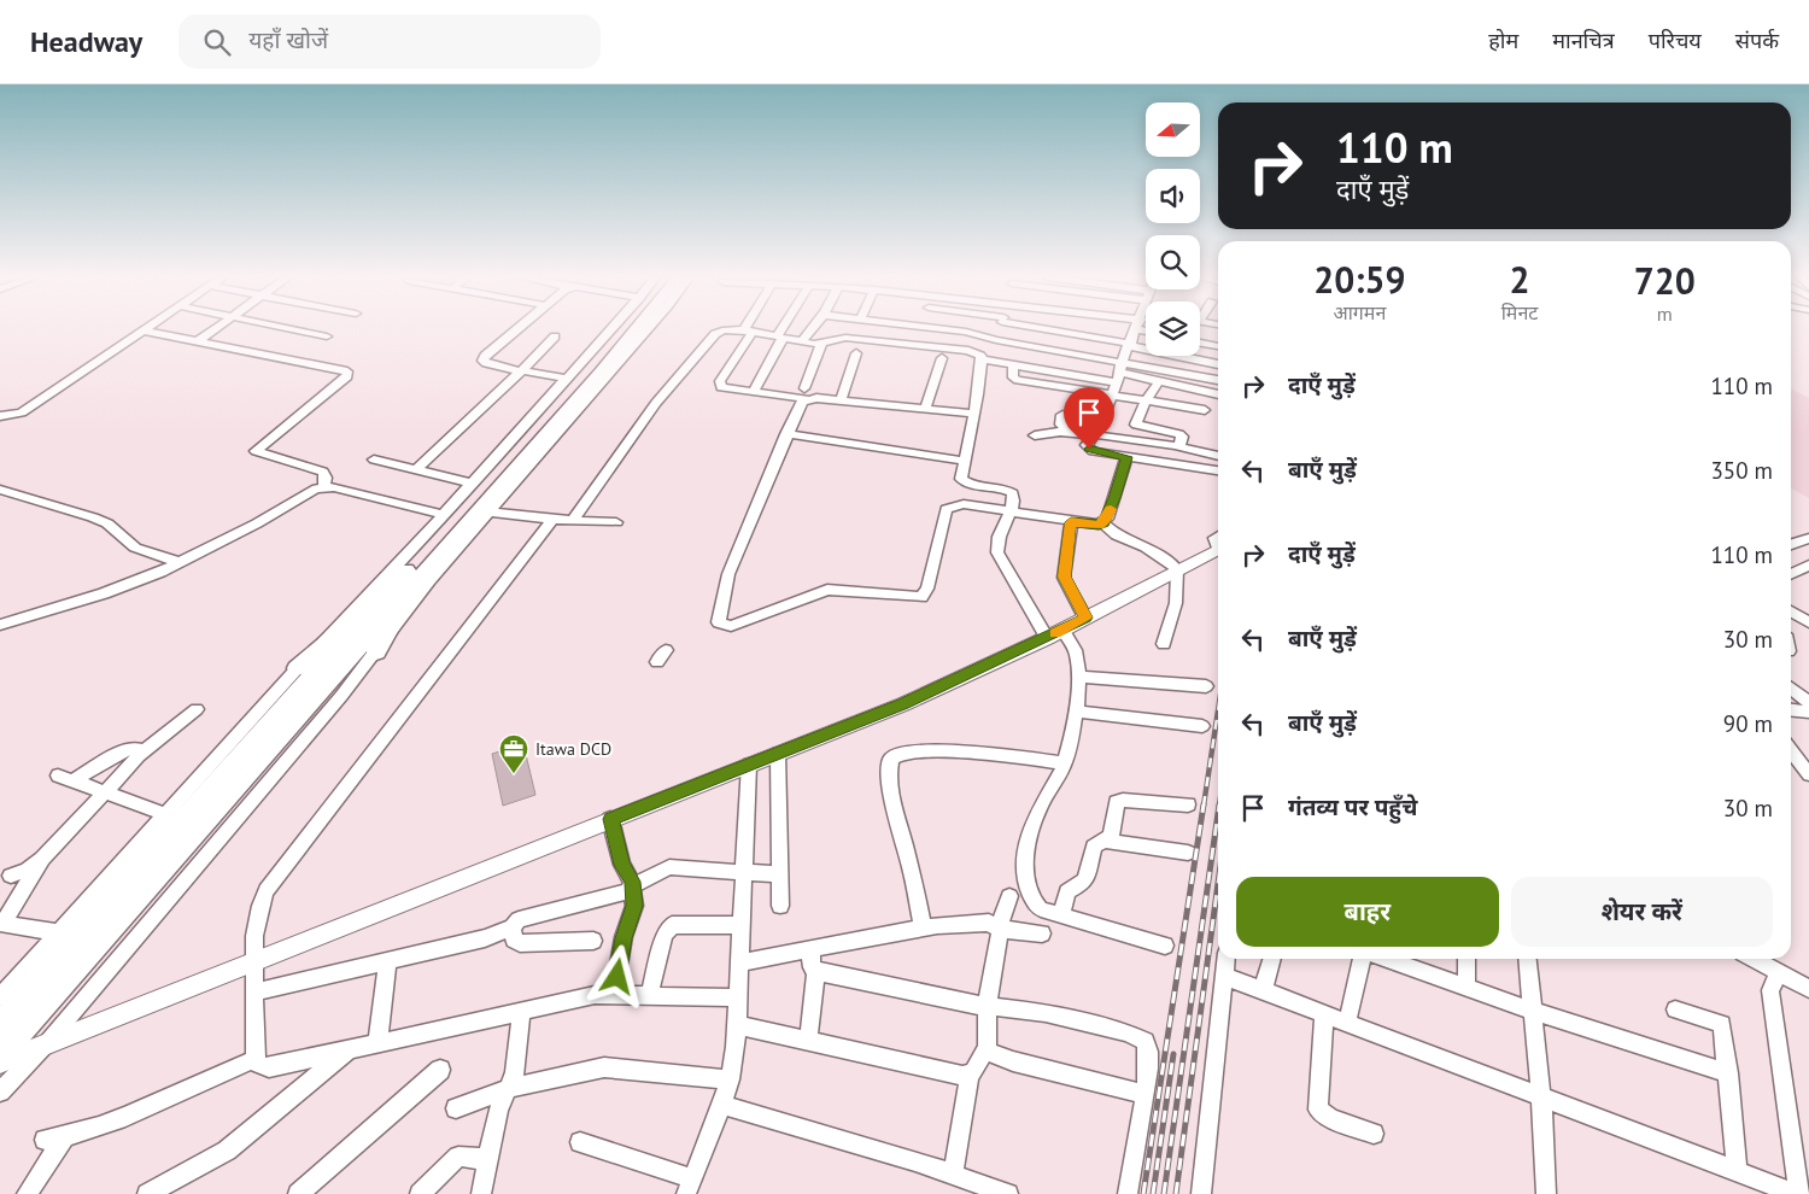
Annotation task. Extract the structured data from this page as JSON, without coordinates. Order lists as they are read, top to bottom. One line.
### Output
{"places":{"office":["Itawa DCD"]},"north":"left","page":{"header":"Headway","search":"यहाँ खोजें","nav":["होम","मानचित्र","परिचय","संपर्क"],"turn":["110 m","दाएँ मुड़ें"],"eta":["20:59","आगमन","2","मिनट","720","m"],"list":[{"name":"दाएँ मुड़ें","value":"110 m"},{"name":"बाएँ मुड़ें","value":"350 m"},{"name":"दाएँ मुड़ें","value":"110 m"},{"name":"बाएँ मुड़ें","value":"30 m"},{"name":"बाएँ मुड़ें","value":"90 m"},{"name":"गंतव्य पर पहुँचे","value":"30 m"}],"buttons":["बाहर","शेयर करें"]}}
